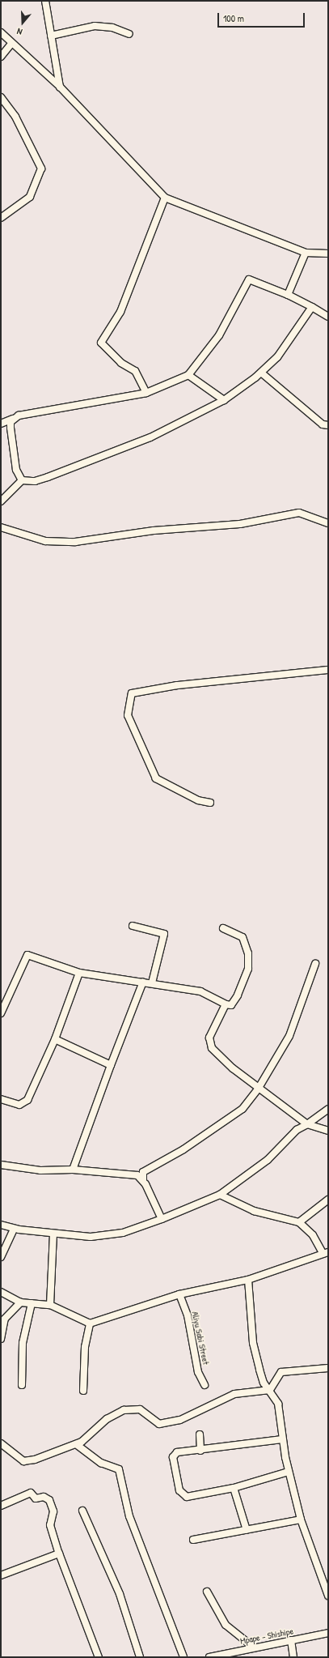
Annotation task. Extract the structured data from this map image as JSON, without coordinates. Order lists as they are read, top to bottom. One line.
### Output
{"streets":{"street":["Aliyu Sabi Street","Mpape - Shishipe"]},"scale_bar":"100 m","north":"bottom"}
